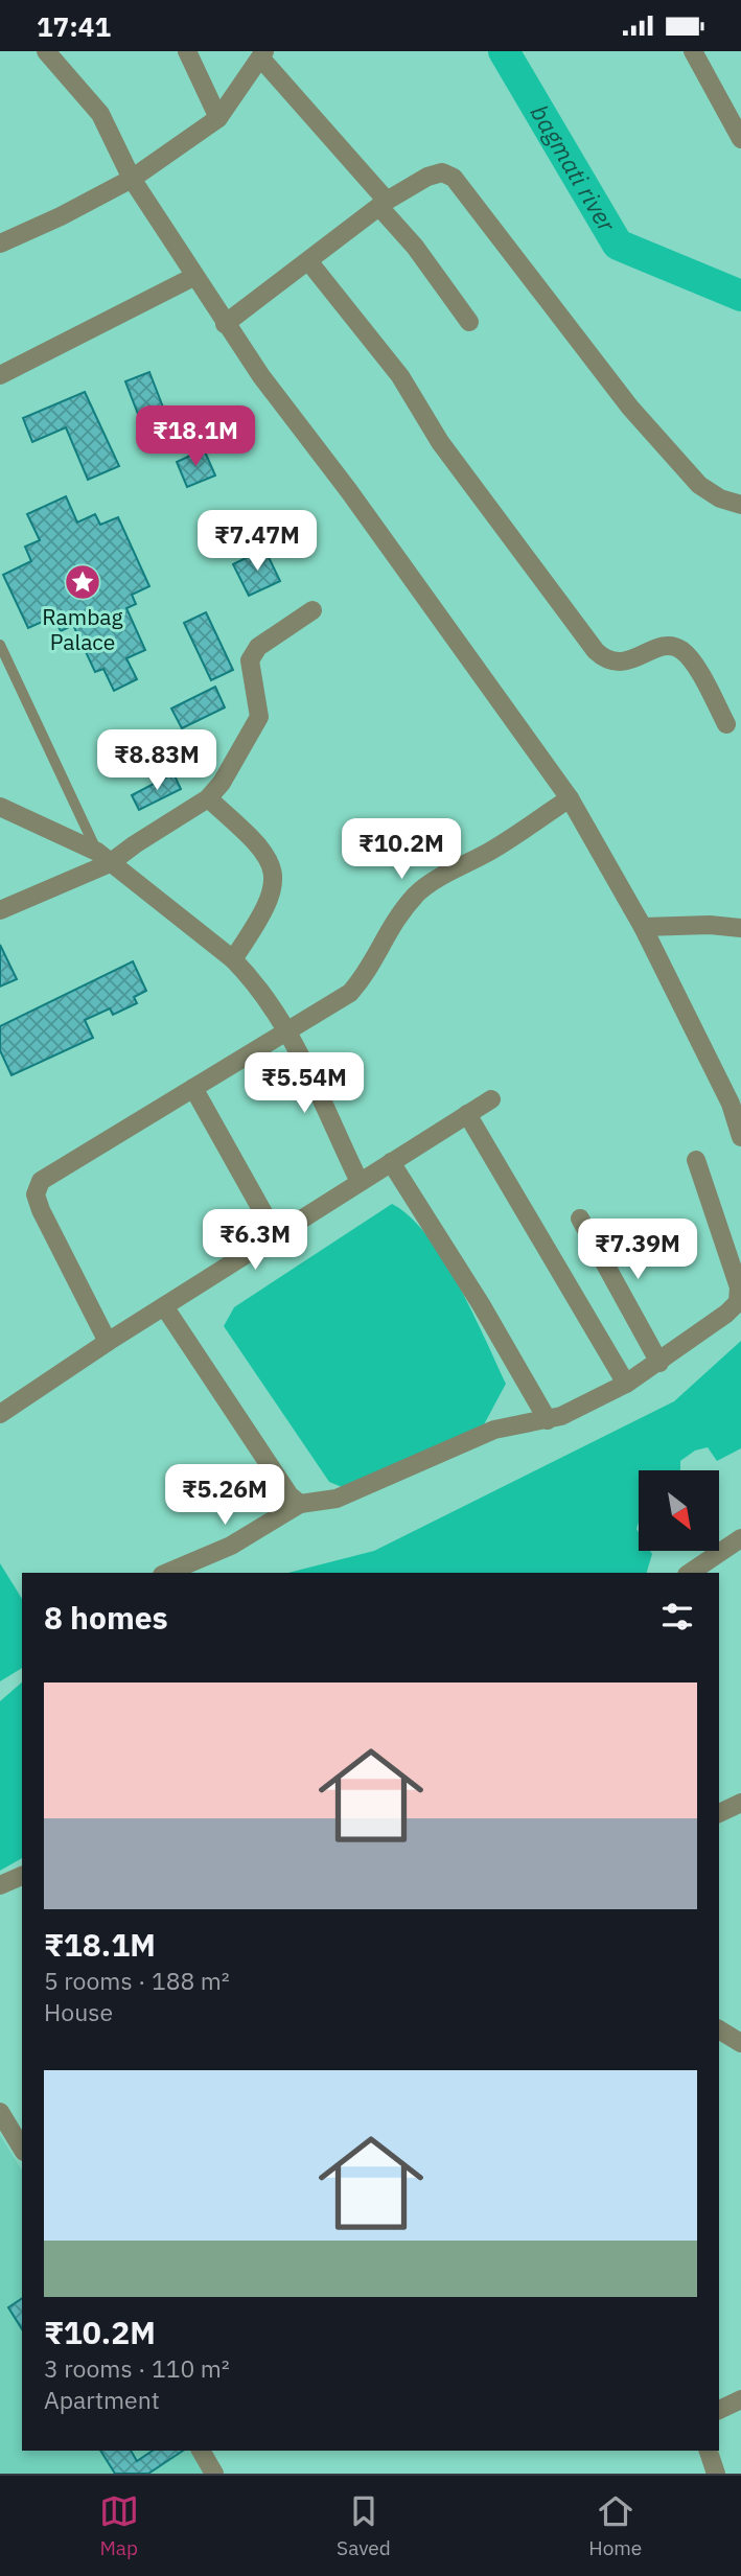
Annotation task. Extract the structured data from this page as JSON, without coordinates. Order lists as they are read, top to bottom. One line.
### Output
{"water":["bagmati river"],"places":{"place":["Rambag Palace"]},"north":"bottom right","page":{"status":"17:41","price":["₹18.1M","₹7.47M","₹8.83M","₹10.2M","₹5.54M","₹6.3M","₹7.39M","₹5.26M"],"heading":"8 homes","list":[{"name":"₹18.1M","note":"5 rooms · 188 m² · House"},{"name":"₹10.2M","note":"3 rooms · 110 m² · Apartment"}],"tabs":["Map","Saved","Home"]}}
